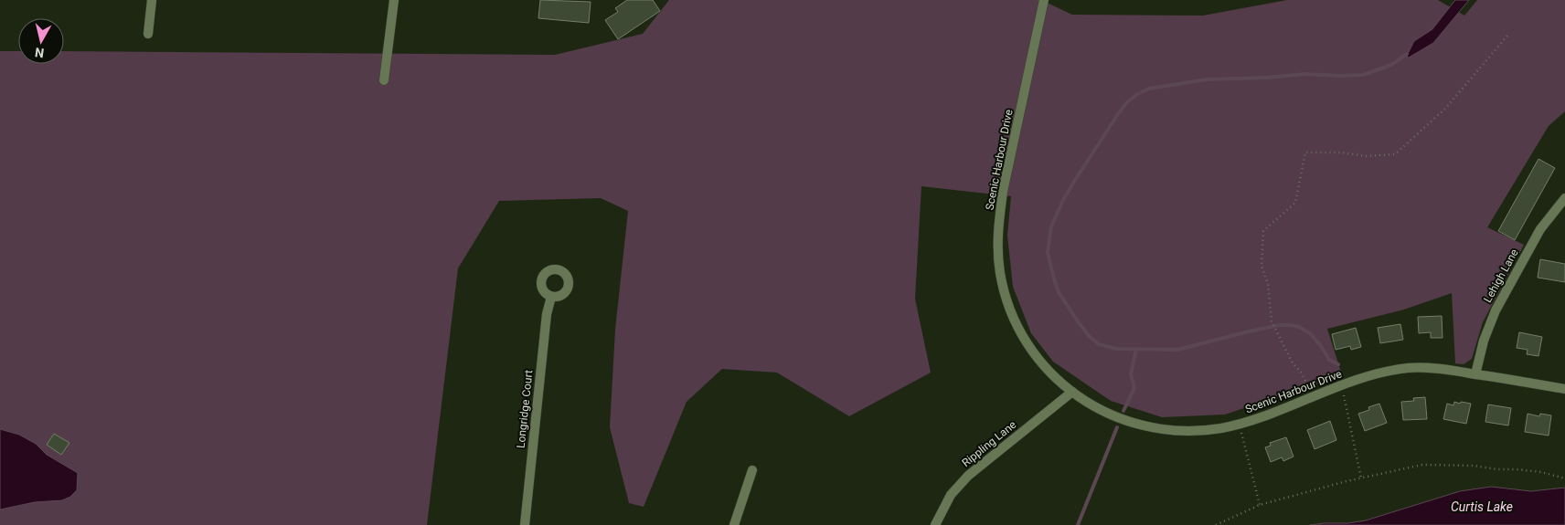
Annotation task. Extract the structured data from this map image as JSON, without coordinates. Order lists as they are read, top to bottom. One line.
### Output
{"streets":{"street":["Scenic Harbour Drive","Lehigh Lane","Longridge Court","Rippling Lane"]},"crossings":[["Scenic Harbour Drive","Lehigh Lane"],["Scenic Harbour Drive","Rippling Lane"]],"water":["Curtis Lake"],"north":"bottom"}
